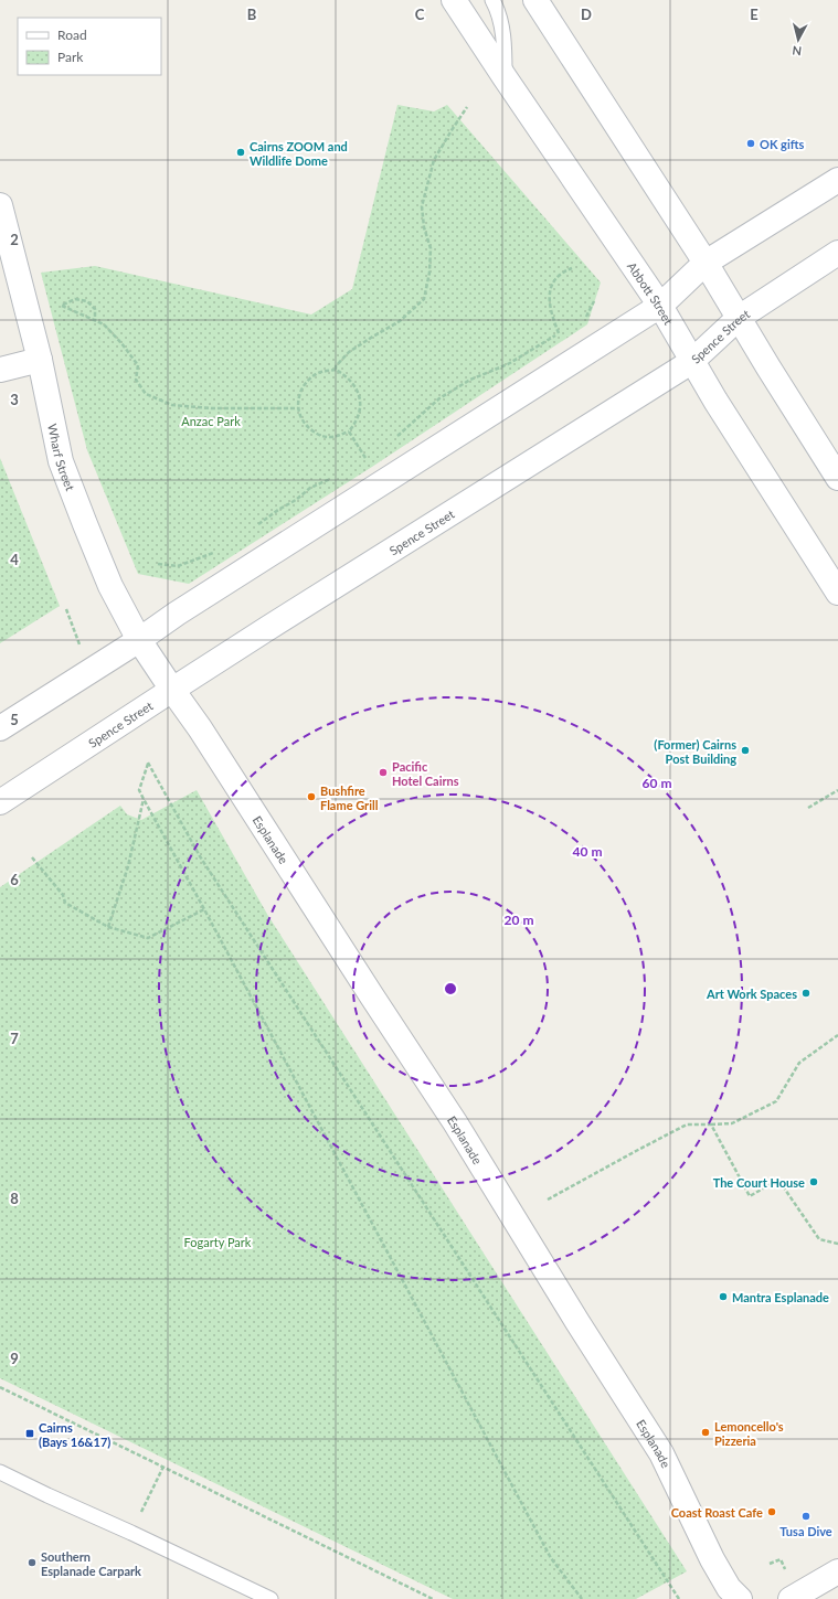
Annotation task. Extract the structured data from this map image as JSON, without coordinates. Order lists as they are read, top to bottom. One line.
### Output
{"streets":{"street":["Abbott Street","Spence Street","Wharf Street","Esplanade"]},"crossings":[["Abbott Street","Spence Street"],["Spence Street","Wharf Street"],["Spence Street","Esplanade"],["Wharf Street","Esplanade"]],"parks":["Anzac Park","Fogarty Park"],"places":{"other":["OK gifts","Cairns ZOOM and Wildlife Dome","(Former) Cairns Post Building","Pacific Hotel Cairns","Bushfire Flame Grill","Art Work Spaces","The Court House","Mantra Esplanade","Lemoncello's Pizzeria","Coast Roast Cafe","Tusa Dive","Southern Esplanade Carpark"],"transit":["Cairns (Bays 16&17)"]},"legend":["Road","Park"],"north":"bottom","grid":{"columns":["B","C","D","E"],"rows":["2","3","4","5","6","7","8","9"]},"rings":["60 m","40 m","20 m"]}
